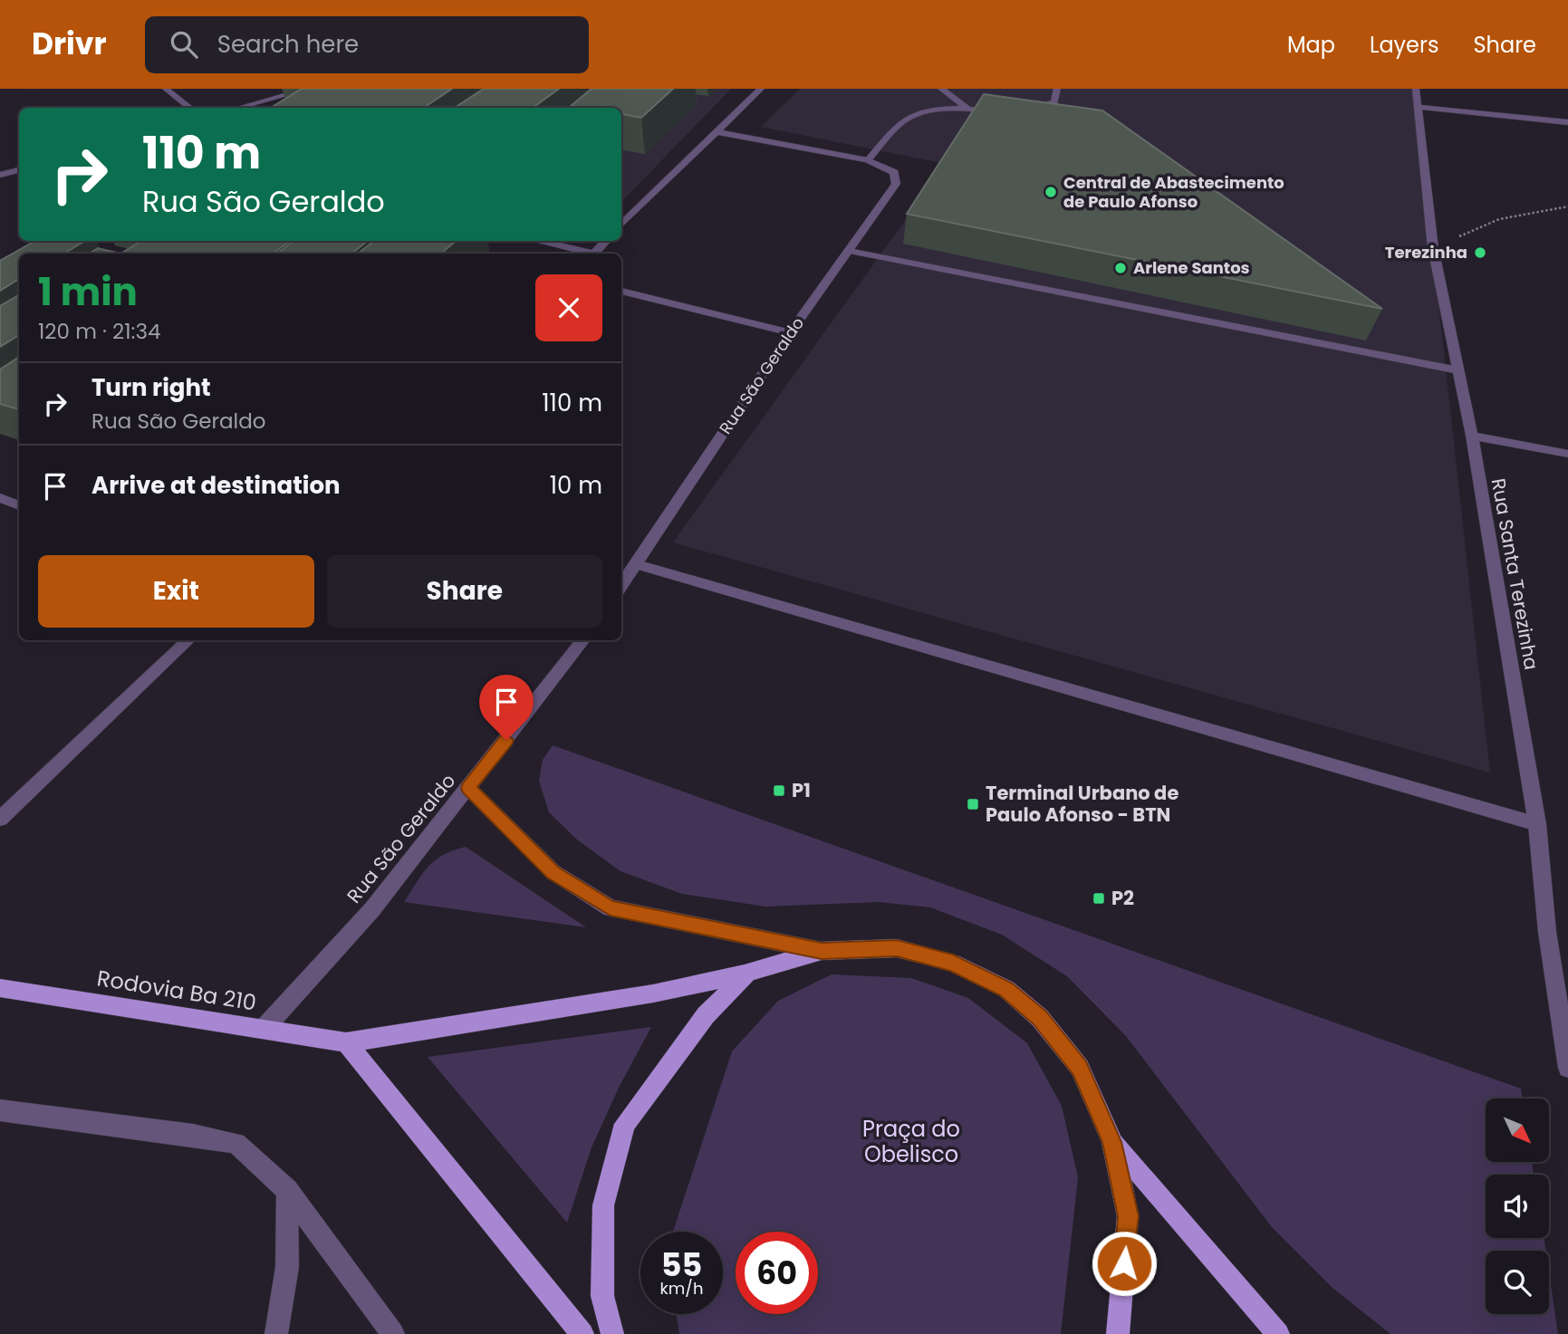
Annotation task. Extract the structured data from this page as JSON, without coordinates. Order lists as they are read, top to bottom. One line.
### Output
{"streets":{"main road":["Rodovia Ba 210"],"street":["Rua São Geraldo","Rua Santa Terezinha"]},"crossings":[["Rua São Geraldo","Rodovia Ba 210"]],"parks":["Praça do Obelisco"],"places":{"other":["Central de Abastecimento de Paulo Afonso","Terezinha","Arlene Santos"],"transit":["P1","Terminal Urbano de Paulo Afonso - BTN","P2"]},"north":"bottom right","page":{"header":"Drivr","search":"Search here","nav":["Map","Layers","Share"],"turn":["110 m","Rua São Geraldo"],"heading":["1 min","120 m · 21:34"],"list":[{"name":"Turn right","note":"Rua São Geraldo","value":"110 m"},{"name":"Arrive at destination","value":"10 m"}],"buttons":["Exit","Share"],"speed":"55 km/h","limit":"60"}}
